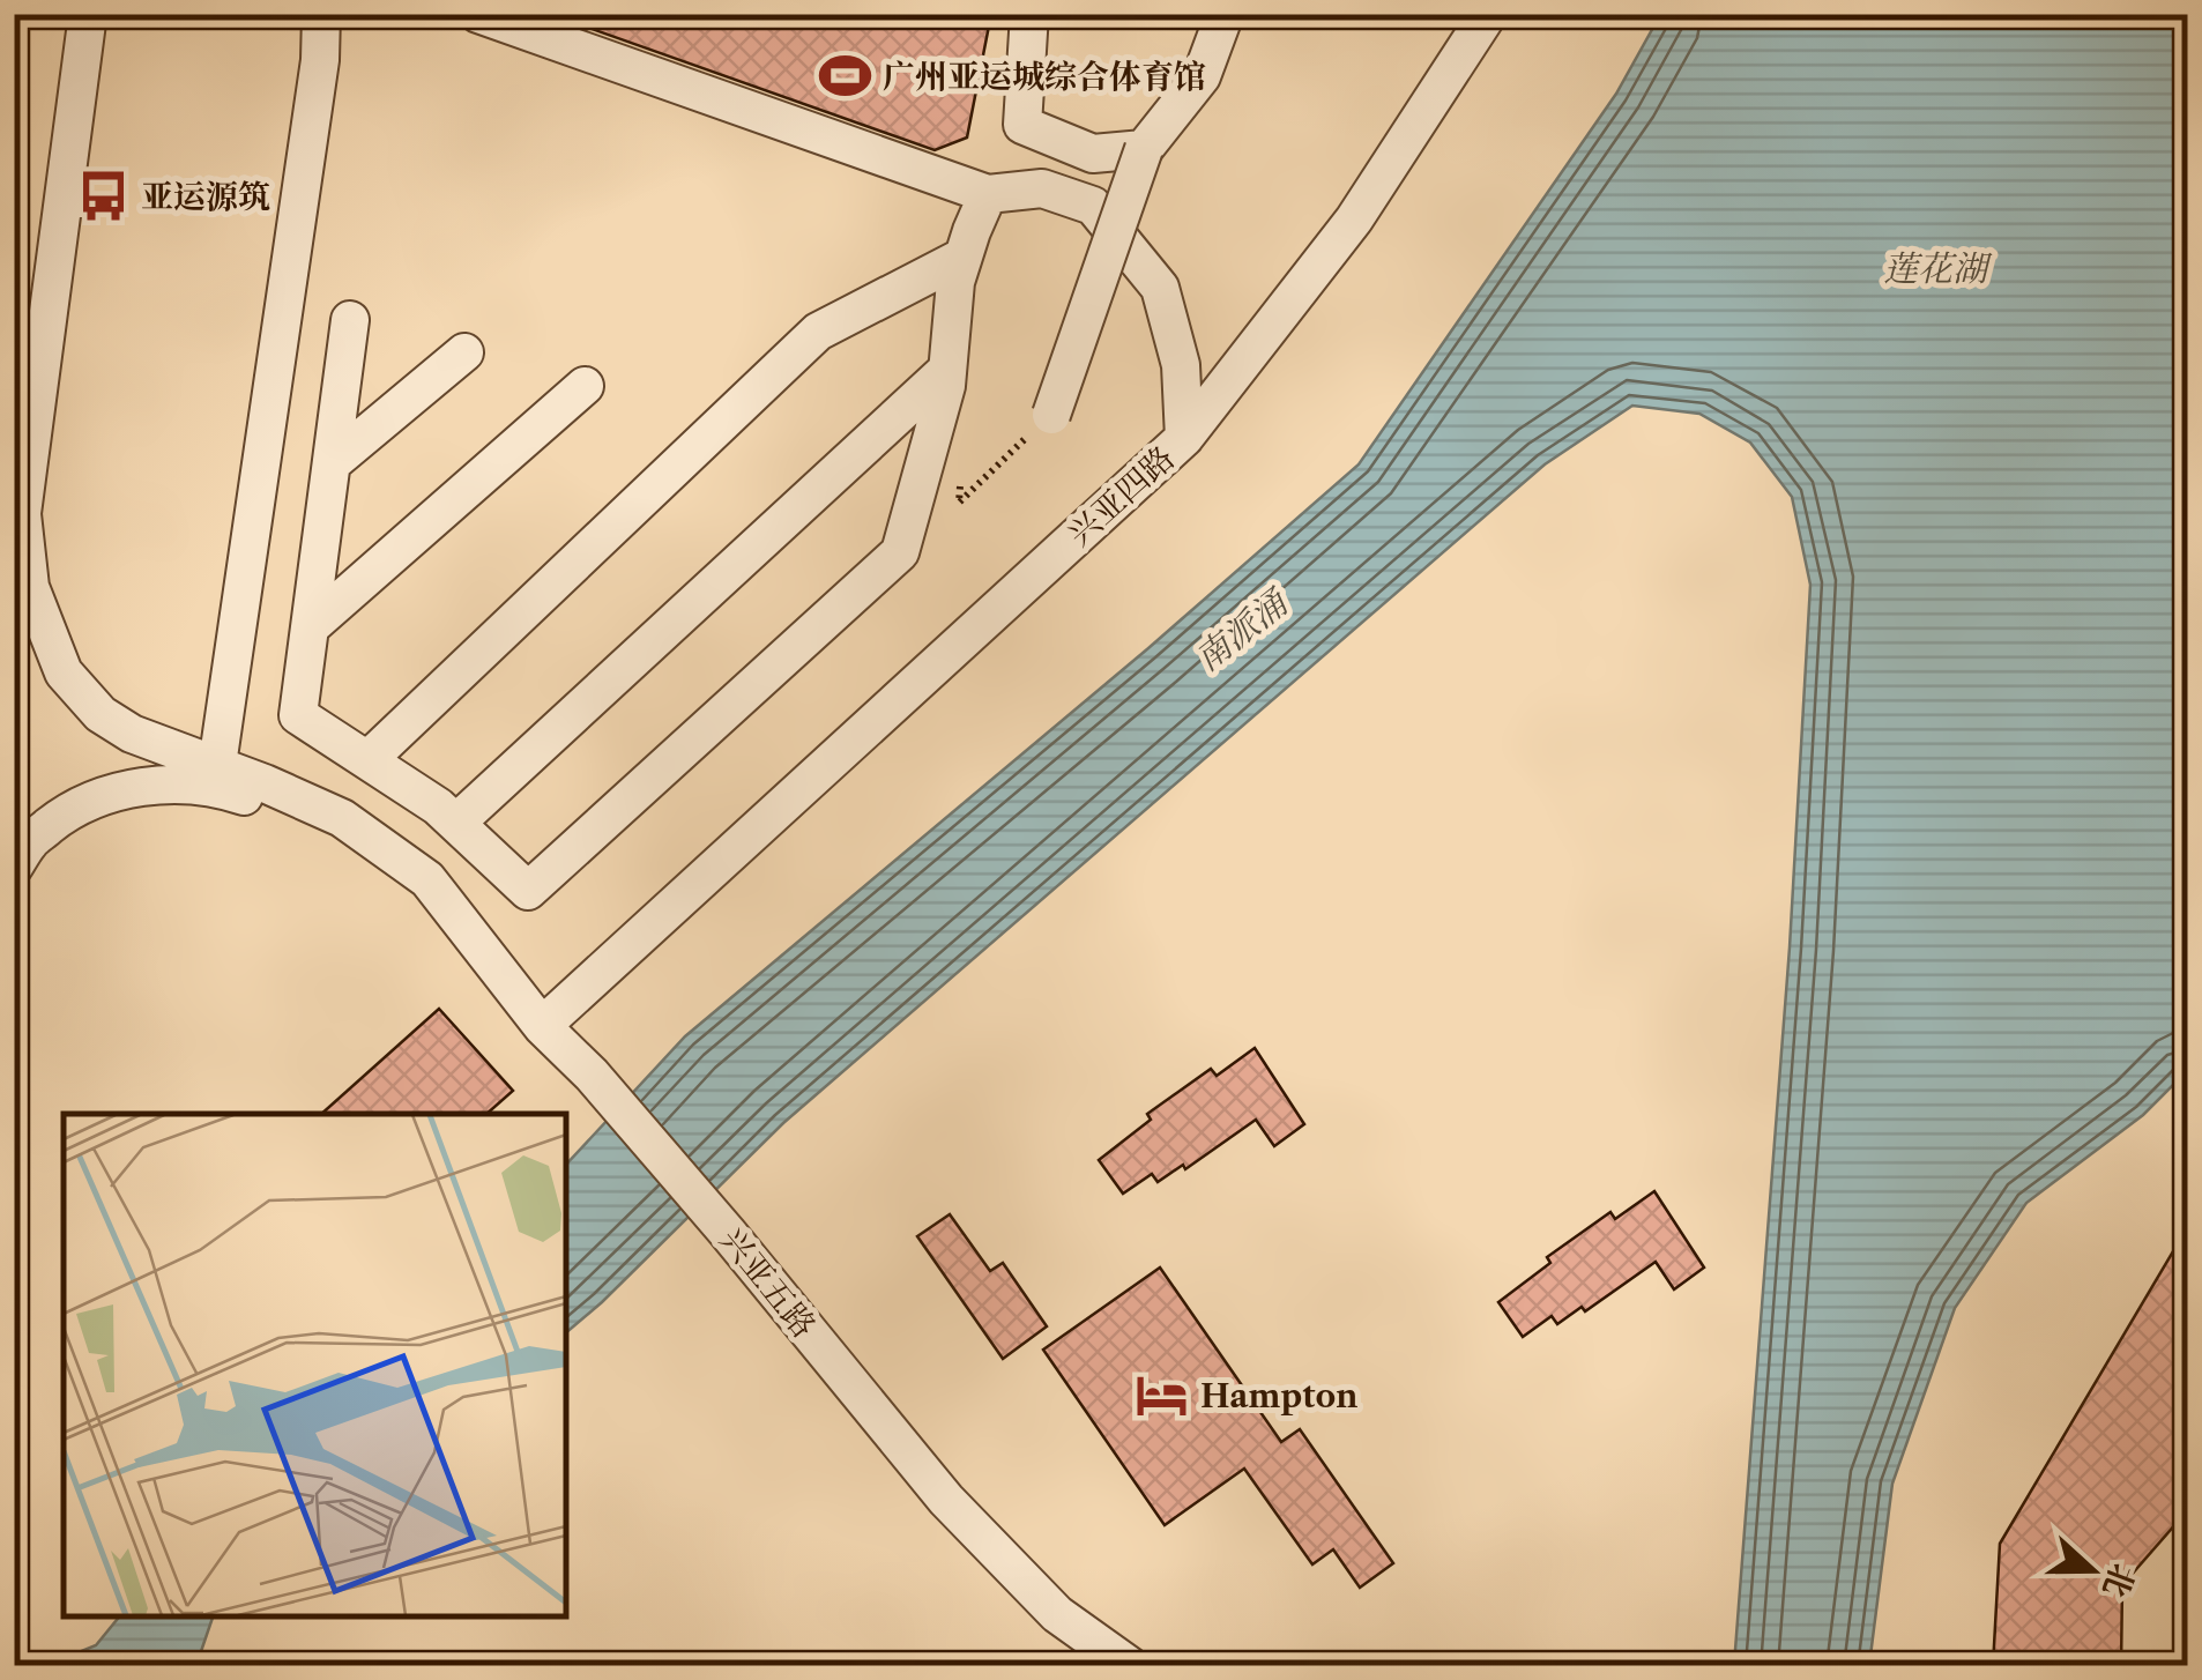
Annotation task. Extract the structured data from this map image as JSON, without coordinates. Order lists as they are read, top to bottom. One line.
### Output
{"streets":{"street":["兴亚四路","兴亚五路"]},"crossings":[["兴亚四路","兴亚五路"]],"water":["莲花湖","南派涌"],"places":{"sports":["广州亚运城综合体育馆"],"bus stop":["亚运源筑"],"hotel":["Hampton"]},"north":"right"}
